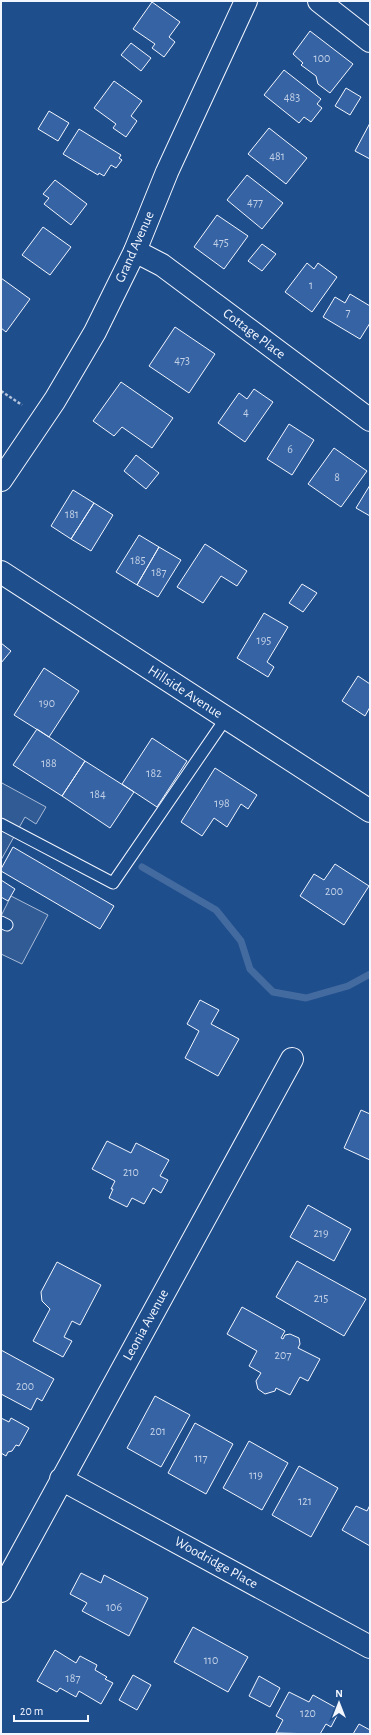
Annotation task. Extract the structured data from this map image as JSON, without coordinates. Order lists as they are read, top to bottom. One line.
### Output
{"streets":{"street":["Grand Avenue","Cottage Place","Hillside Avenue","Leonia Avenue","Woodridge Place"]},"crossings":[["Grand Avenue","Cottage Place"],["Leonia Avenue","Woodridge Place"]],"house_numbers":["100","483","481","477","475","1","7","473","4","6","8","181","185","187","195","190","188","182","184","198","200","210","219","215","207","200","201","117","119","121","106","110","187","120"],"scale_bar":"20 m","north":"top"}
